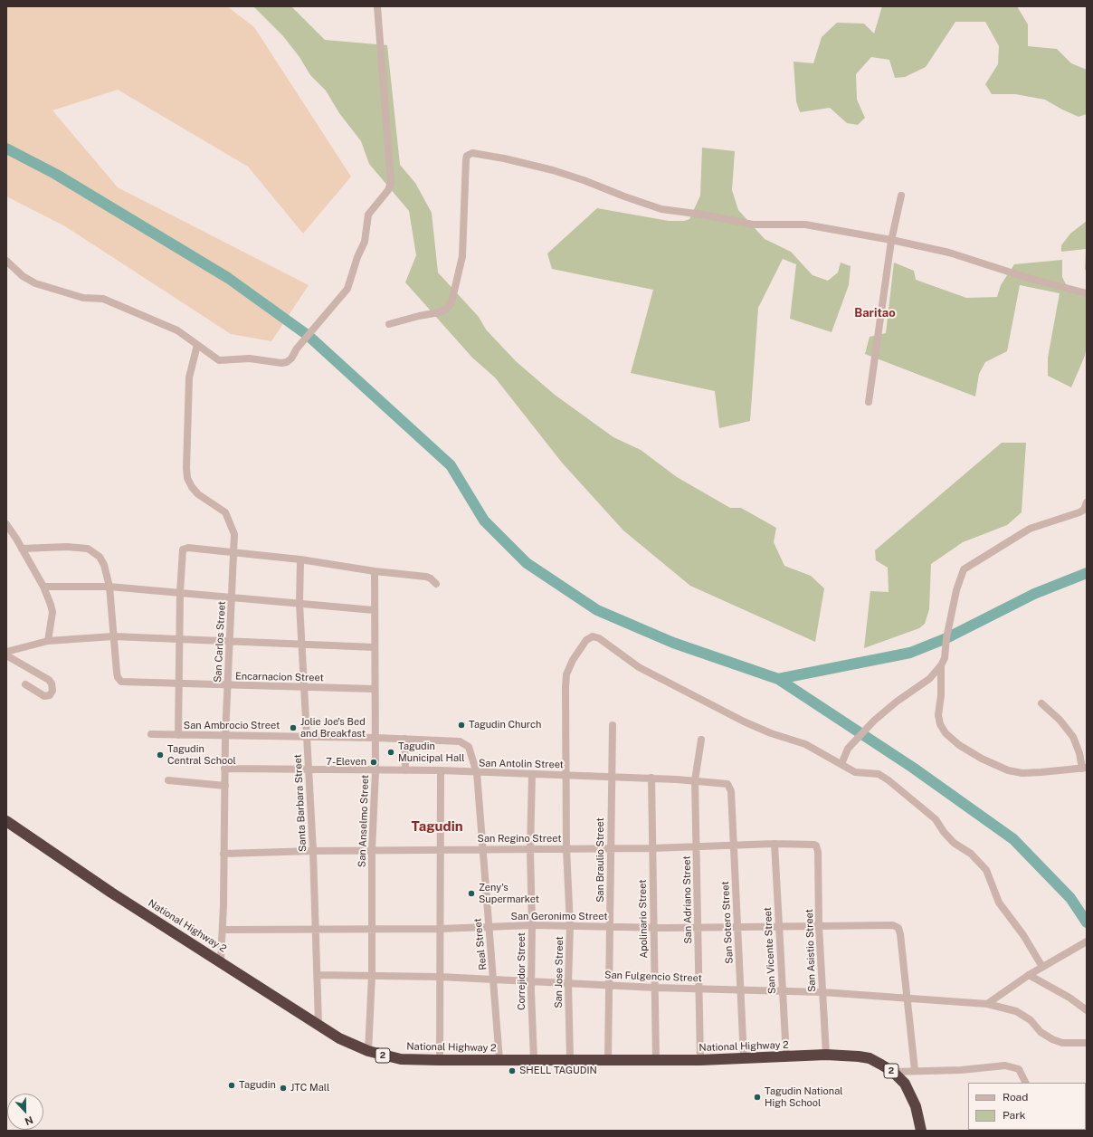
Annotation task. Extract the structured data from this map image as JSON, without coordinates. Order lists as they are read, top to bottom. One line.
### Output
{"streets":{"highway":["National Highway 2","2"],"street":["San Carlos Street","Encarnacion Street","San Ambrocio Street","San Antolin Street","Santa Barbara Street","San Anselmo Street","San Regino Street","San Braulio Street","San Adriano Street","San Geronimo Street","Apolinario Street","San Sotero Street","Real Street","San Vicente Street","San Asistio Street","Correjidor Street","San Jose Street","San Fulgencio Street"]},"crossings":[["San Carlos Street","Encarnacion Street"],["San Carlos Street","San Ambrocio Street"],["San Carlos Street","San Antolin Street"],["San Carlos Street","San Regino Street"],["San Carlos Street","San Geronimo Street"],["San Carlos Street","National Highway 2"],["Encarnacion Street","Santa Barbara Street"],["Encarnacion Street","San Anselmo Street"],["San Ambrocio Street","Santa Barbara Street"],["San Ambrocio Street","San Anselmo Street"],["San Ambrocio Street","Real Street"],["San Antolin Street","Santa Barbara Street"],["San Antolin Street","San Anselmo Street"],["San Antolin Street","San Braulio Street"],["San Antolin Street","San Adriano Street"],["San Antolin Street","Apolinario Street"],["San Antolin Street","San Sotero Street"],["San Antolin Street","Real Street"],["San Antolin Street","Correjidor Street"],["San Antolin Street","San Jose Street"],["Santa Barbara Street","San Regino Street"],["Santa Barbara Street","San Geronimo Street"],["Santa Barbara Street","National Highway 2"],["Santa Barbara Street","San Fulgencio Street"],["San Anselmo Street","San Regino Street"],["San Anselmo Street","San Geronimo Street"],["San Anselmo Street","National Highway 2"],["San Anselmo Street","San Fulgencio Street"],["San Regino Street","San Braulio Street"],["San Regino Street","San Adriano Street"],["San Regino Street","Apolinario Street"],["San Regino Street","San Sotero Street"],["San Regino Street","Real Street"],["San Regino Street","San Vicente Street"],["San Regino Street","San Asistio Street"],["San Regino Street","Correjidor Street"],["San Regino Street","San Jose Street"],["San Braulio Street","San Geronimo Street"],["San Braulio Street","National Highway 2"],["San Braulio Street","San Fulgencio Street"],["San Adriano Street","San Geronimo Street"],["San Adriano Street","National Highway 2"],["San Adriano Street","San Fulgencio Street"],["San Geronimo Street","Apolinario Street"],["San Geronimo Street","San Sotero Street"],["San Geronimo Street","Real Street"],["San Geronimo Street","San Vicente Street"],["San Geronimo Street","San Asistio Street"],["San Geronimo Street","Correjidor Street"],["San Geronimo Street","San Jose Street"],["San Geronimo Street","San Fulgencio Street"],["Apolinario Street","National Highway 2"],["Apolinario Street","San Fulgencio Street"],["San Sotero Street","National Highway 2"],["San Sotero Street","San Fulgencio Street"],["National Highway 2","Real Street"],["National Highway 2","San Vicente Street"],["National Highway 2","San Asistio Street"],["National Highway 2","Correjidor Street"],["National Highway 2","San Jose Street"],["Real Street","San Fulgencio Street"],["San Vicente Street","San Fulgencio Street"],["San Asistio Street","San Fulgencio Street"],["Correjidor Street","San Fulgencio Street"],["San Jose Street","San Fulgencio Street"]],"districts":["Baritao","Tagudin"],"places":["Tagudin Church","Jolie Joe's Bed and Breakfast","Tagudin Municipal Hall","Tagudin Central School","7-Eleven","Zeny's Supermarket","SHELL TAGUDIN","Tagudin","JTC Mall","Tagudin National High School"],"legend":["Road","Park"],"north":"bottom"}
